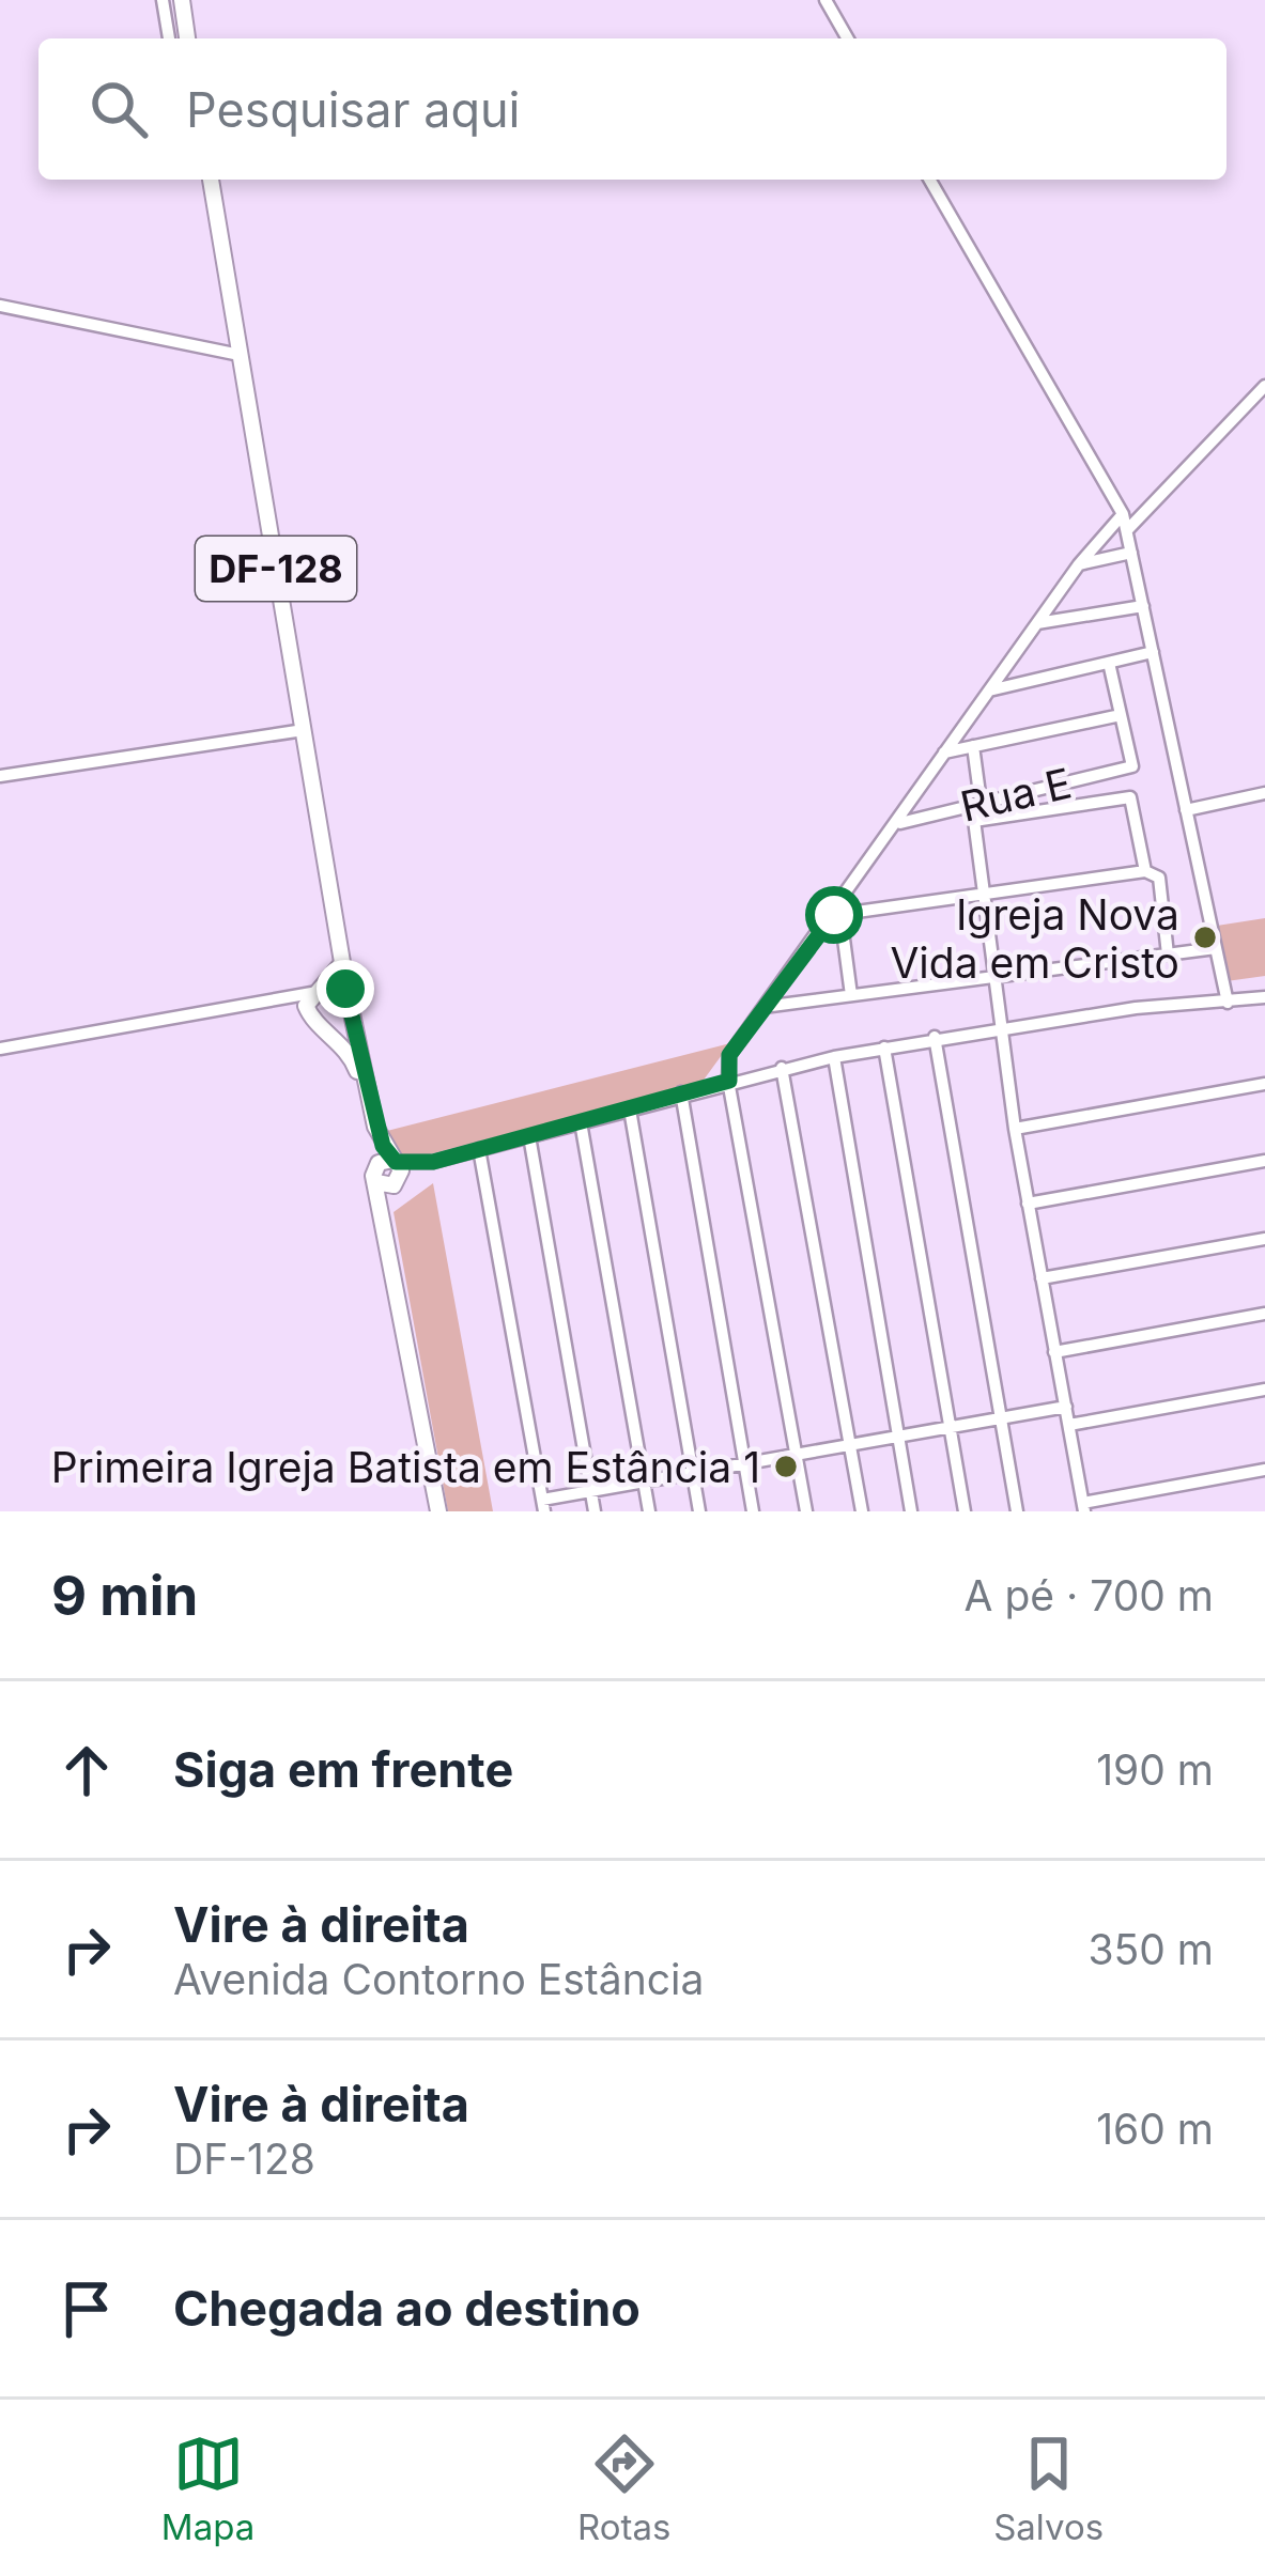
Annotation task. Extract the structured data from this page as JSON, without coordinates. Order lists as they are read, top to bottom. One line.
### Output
{"streets":{"main road":["DF-128"],"street":["Rua E"]},"places":["Igreja Nova Vida em Cristo","Primeira Igreja Batista em Estância 1"],"page":{"search":"Pesquisar aqui","heading":["9 min","A pé · 700 m"],"list":[["Siga em frente","190 m"],["Vire à direita","Avenida Contorno Estância","350 m"],["Vire à direita","DF-128","160 m"],"Chegada ao destino"],"nav":["Mapa","Rotas","Salvos"]}}
